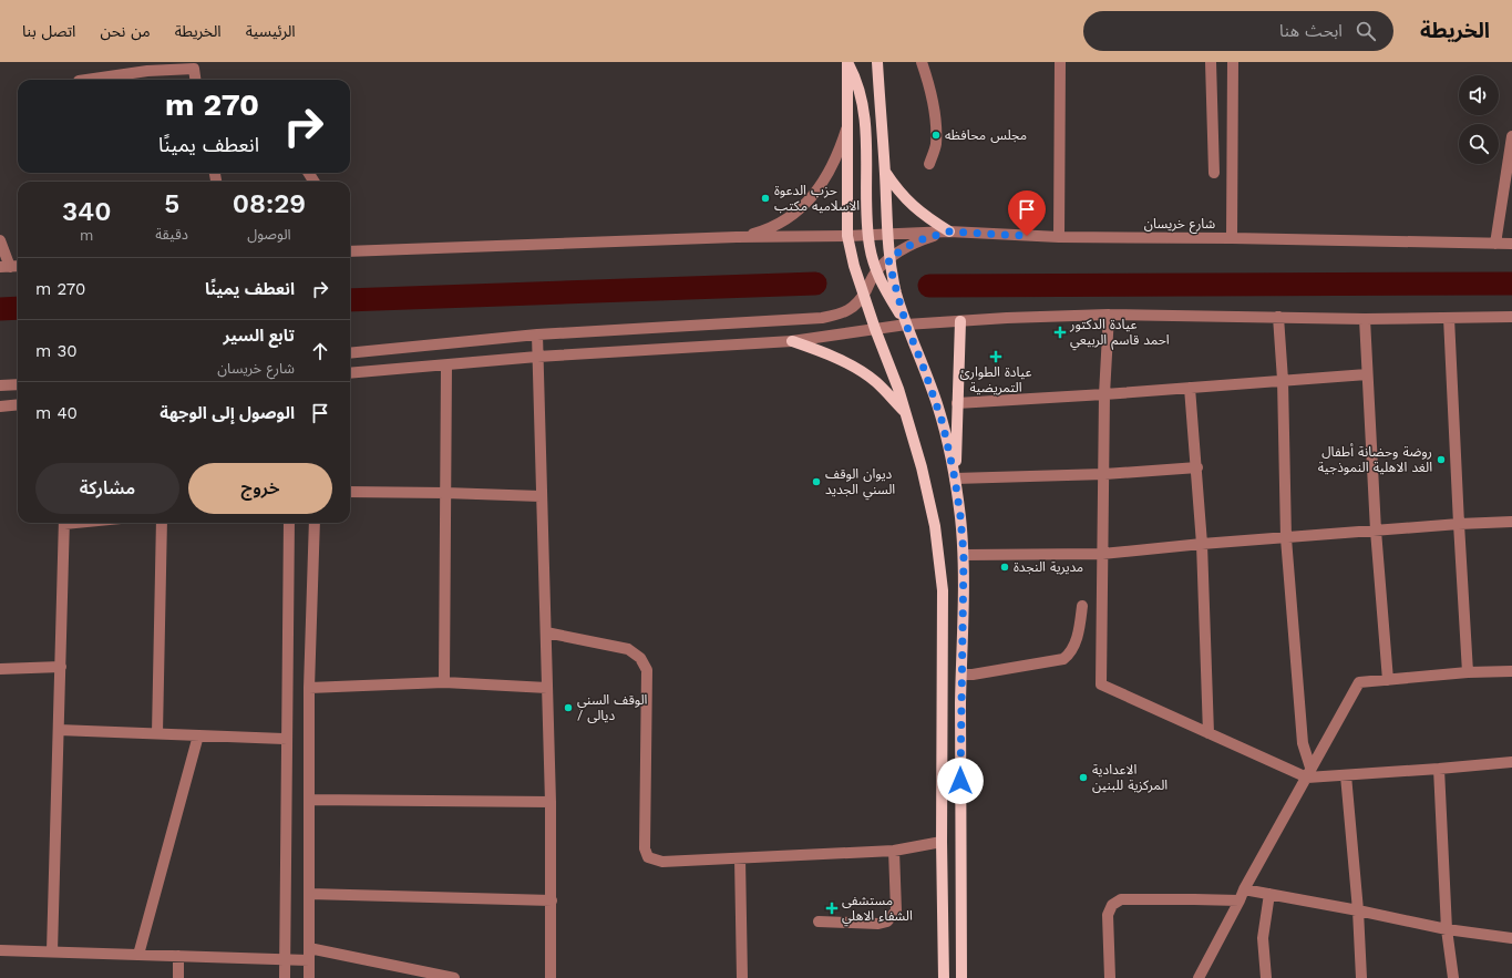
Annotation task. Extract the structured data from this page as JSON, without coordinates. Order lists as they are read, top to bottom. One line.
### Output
{"streets":{"street":["شارع خريسان"]},"places":{"other":["مجلس محافظه","حزب الدعوة الاسلاميه مكتب","روضة وحضانة أطفال الغد الاهلية النموذجية","ديوان الوقف السني الجديد","مديرية النجدة","الوقف السني / ديالى","الاعدادية المركزية للبنين"],"health":["عيادة الدكتور احمد قاسم الربيعي","عيادة الطوارئ التمريضية","مستشفى الشفاء الاهلي"]},"page":{"header":"الخريطة","search":"ابحث هنا","nav":["الرئيسية","الخريطة","من نحن","اتصل بنا"],"turn":["270 m","انعطف يمينًا"],"eta":["08:29","الوصول","5","دقيقة","340","m"],"list":[{"name":"انعطف يمينًا","value":"270 m"},{"name":"تابع السير","note":"شارع خريسان","value":"30 m"},{"name":"الوصول إلى الوجهة","value":"40 m"}],"buttons":["خروج","مشاركة"]}}
